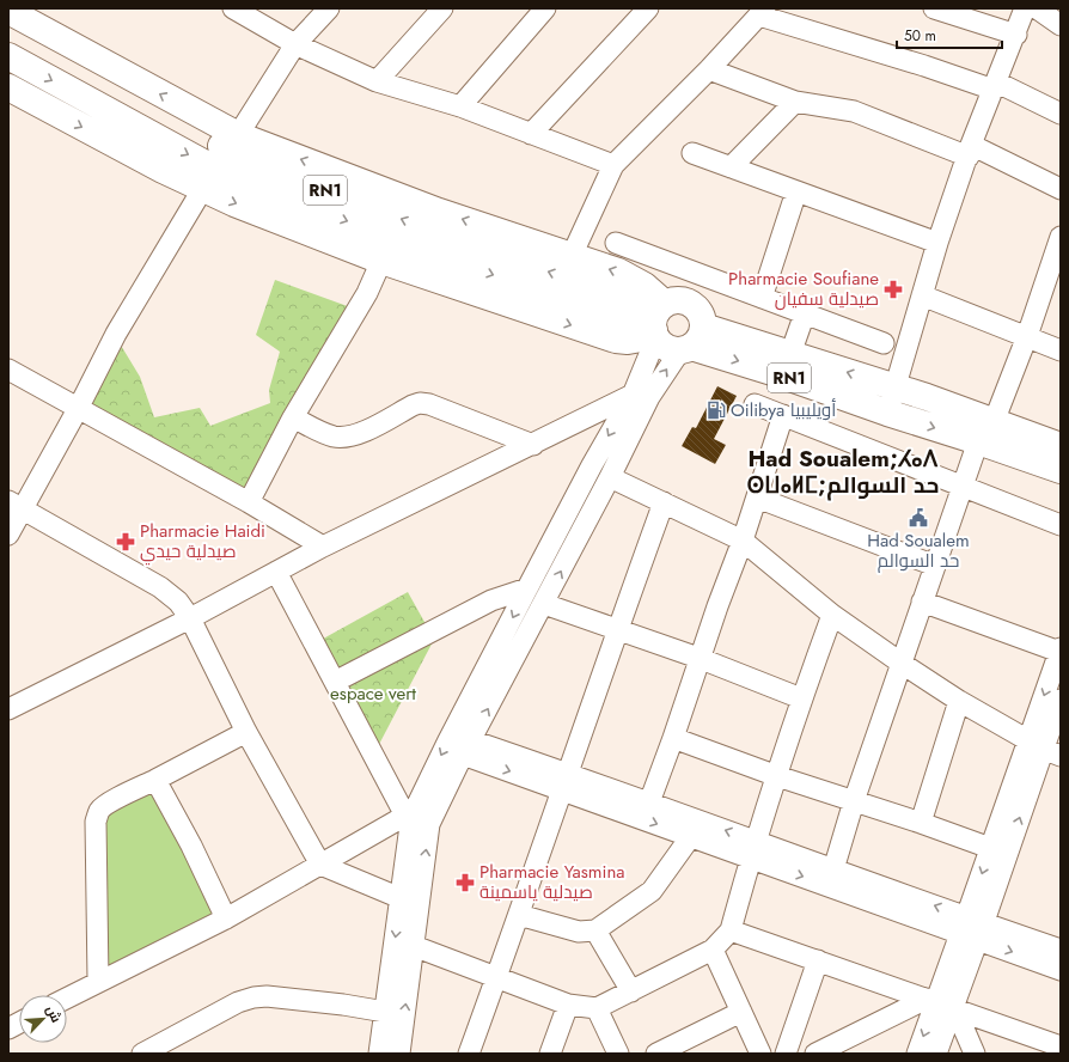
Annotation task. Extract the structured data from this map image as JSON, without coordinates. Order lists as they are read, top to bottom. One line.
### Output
{"streets":{"main road":["RN1"]},"districts":["Had Soualem;ⵃⴰⴷ ⵙⵡⴰⵍⵎ;حد السوالم"],"parks":["espace vert"],"places":{"pharmacy":["Pharmacie Soufiane صيدلية سفيان","Pharmacie Haidi صيدلية حيدي","Pharmacie Yasmina صيدلية ياسمينة"],"fuel station":["Oilibya أويليبيا"],"public building":["Had Soualem حد السوالم"]},"scale_bar":"50 m","north":"top right"}
